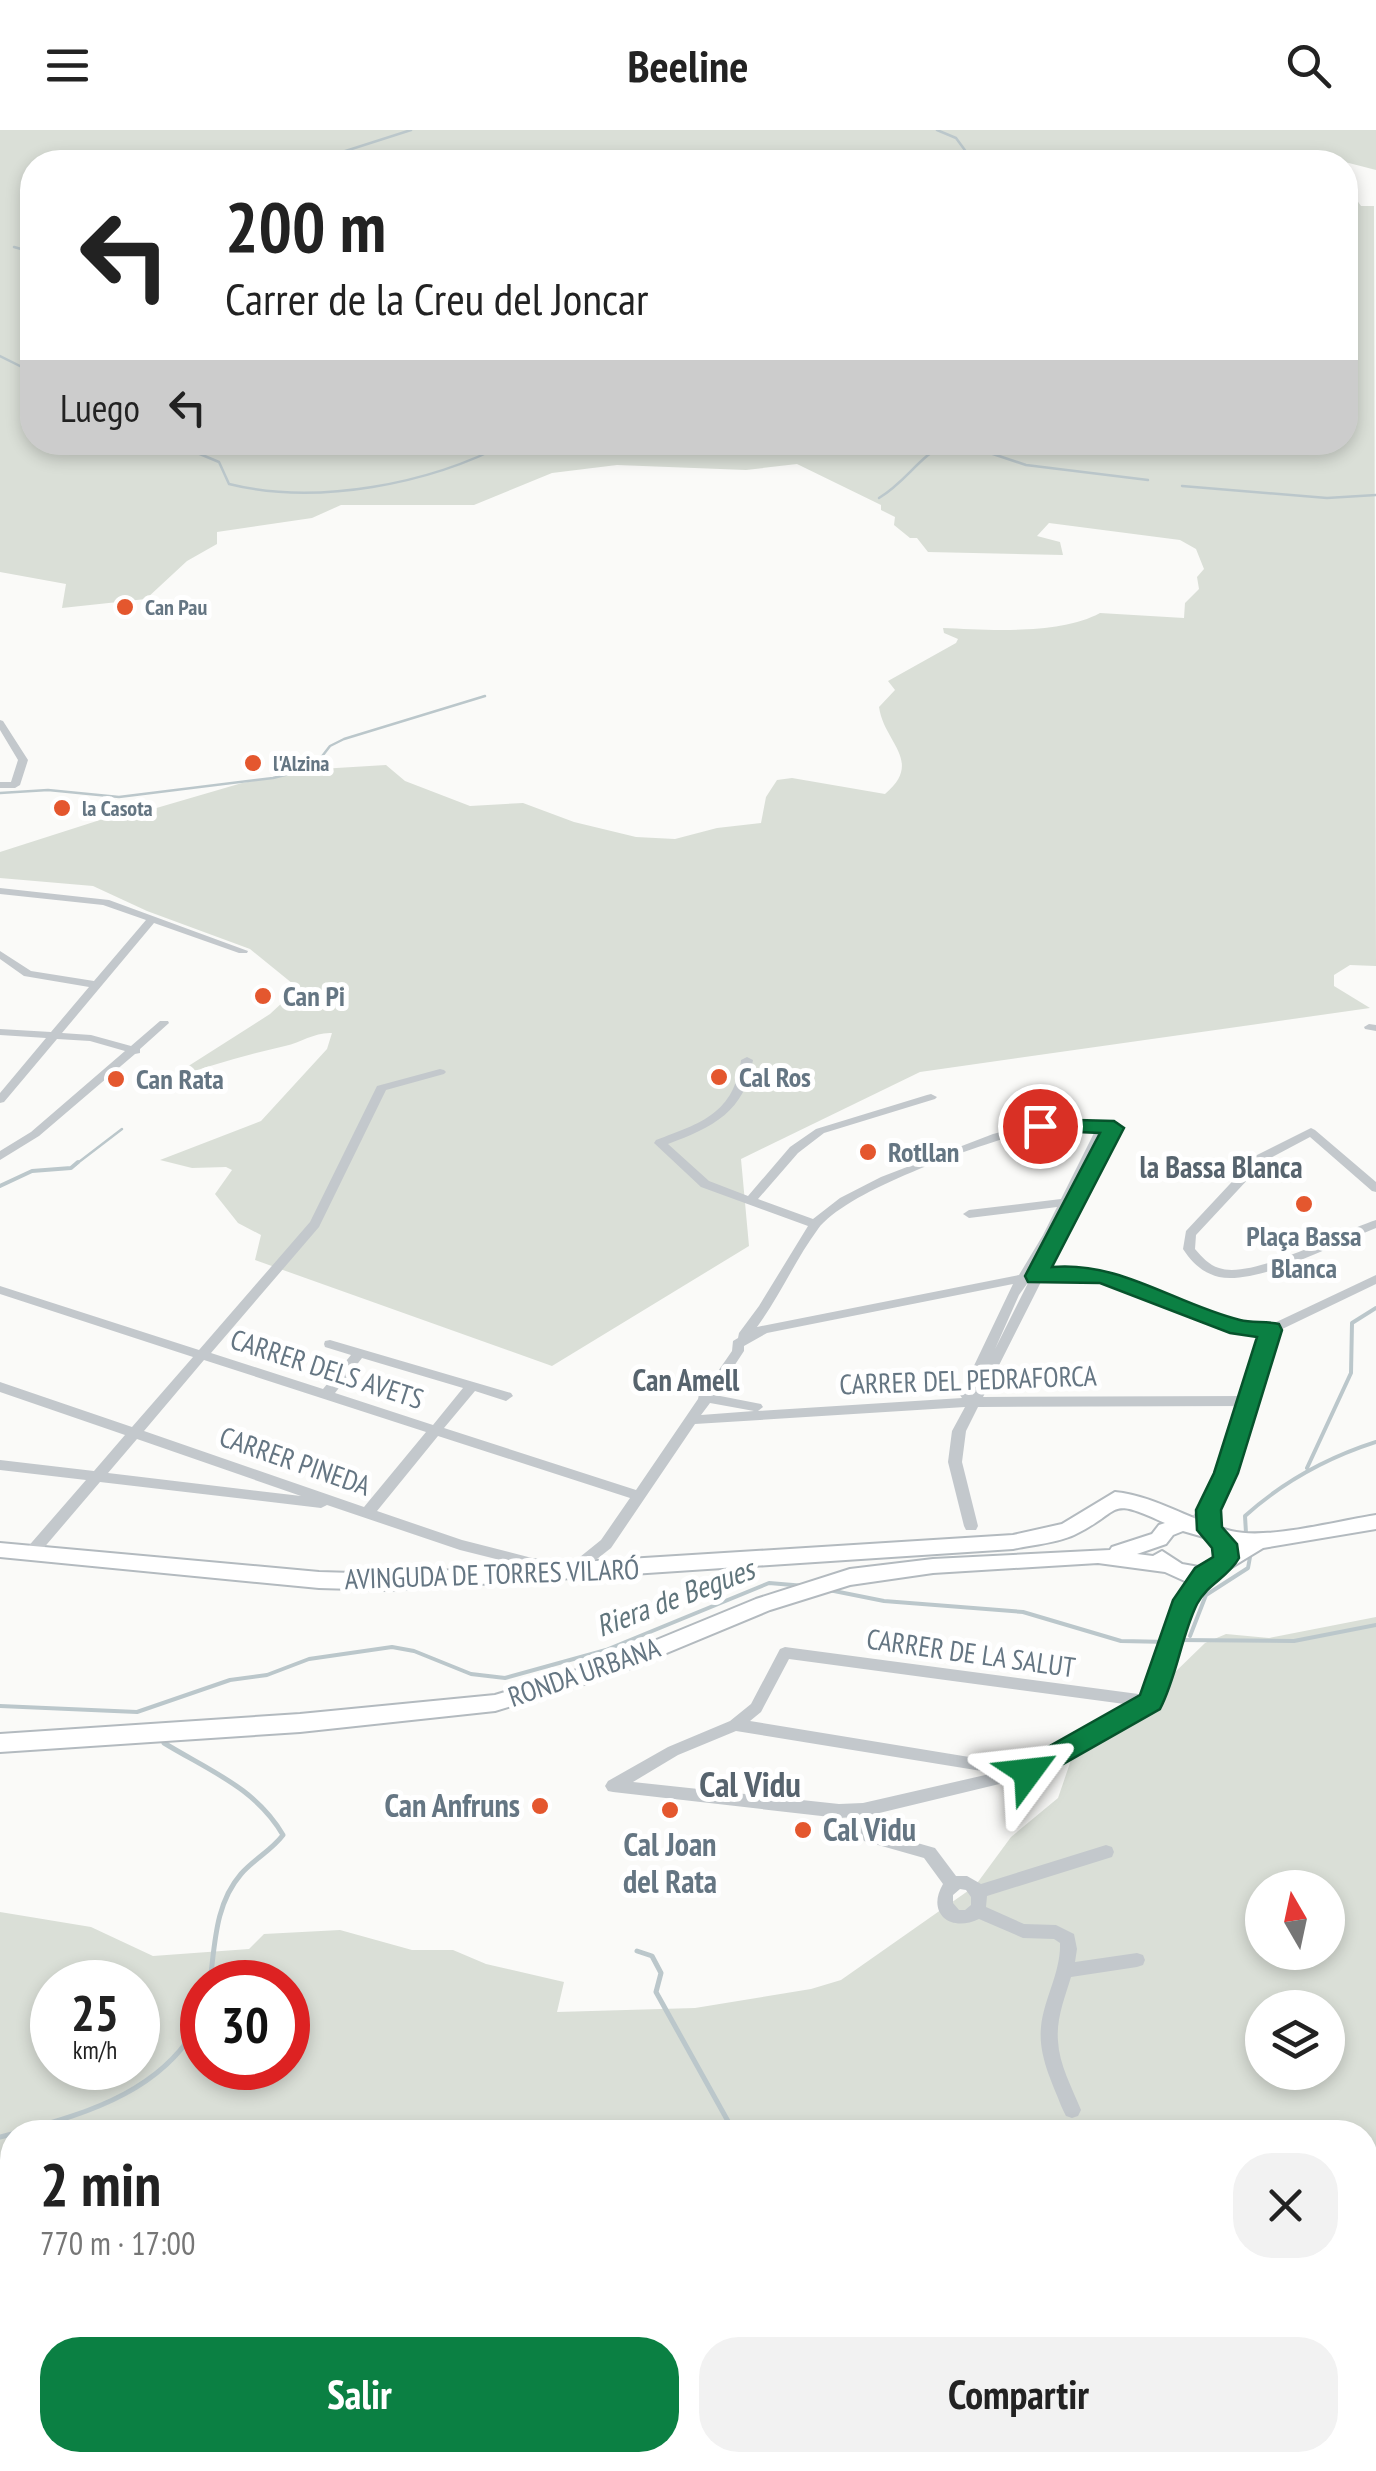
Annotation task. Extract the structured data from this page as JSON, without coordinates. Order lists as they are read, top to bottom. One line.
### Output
{"streets":{"main road":["AVINGUDA DE TORRES VILARÓ","RONDA URBANA"],"street":["CARRER DELS AVETS","CARRER DEL PEDRAFORCA","CARRER PINEDA","CARRER DE LA SALUT"]},"crossings":[["CARRER PINEDA","AVINGUDA DE TORRES VILARÓ"],["AVINGUDA DE TORRES VILARÓ","RONDA URBANA"]],"districts":["la Bassa Blanca","Can Amell","Cal Vidu"],"water":["Riera de Begues"],"places":["Can Pau","l'Alzina","la Casota","Can Pi","Cal Ros","Can Rata","Rotllan","Plaça Bassa Blanca","Can Anfruns","Cal Joan del Rata","Cal Vidu"],"north":"top","page":{"header":"Beeline","turn":["200 m","Carrer de la Creu del Joncar"],"then":"Luego","speed":"25 km/h","limit":"30","heading":["2 min","770 m · 17:00"],"buttons":["Salir","Compartir"]}}
